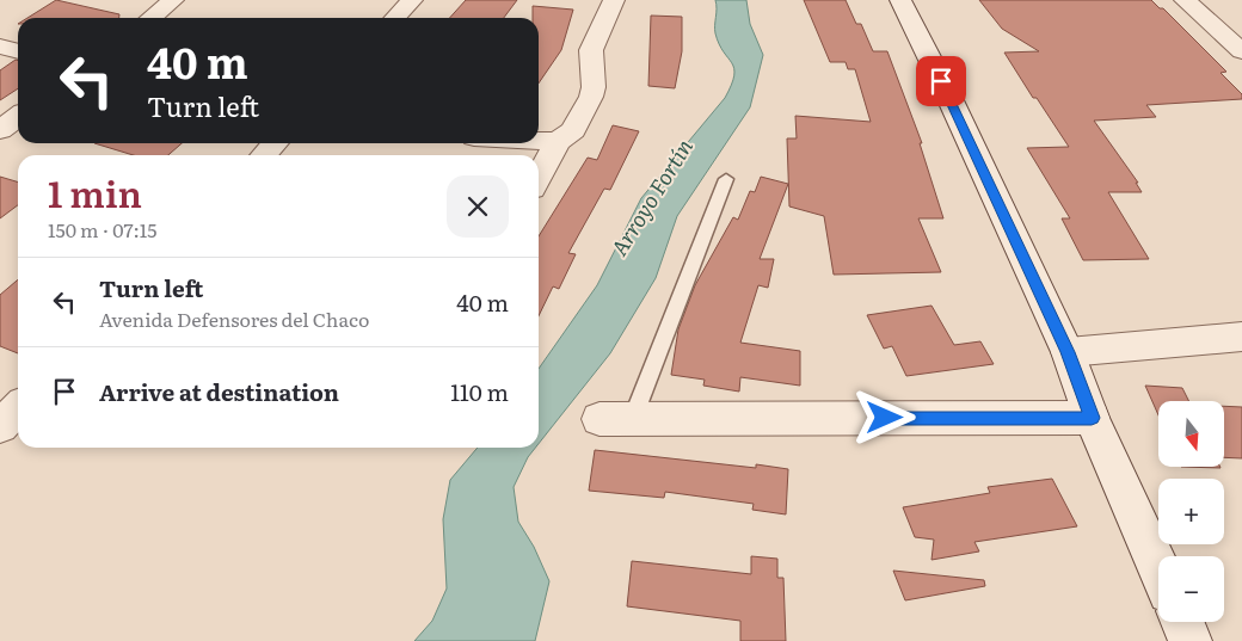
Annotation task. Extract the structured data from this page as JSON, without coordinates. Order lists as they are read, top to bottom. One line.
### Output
{"water":["Arroyo Fortín"],"north":"bottom","page":{"turn":["40 m","Turn left"],"heading":["1 min","150 m · 07:15"],"list":[{"name":"Turn left","note":"Avenida Defensores del Chaco","value":"40 m"},{"name":"Arrive at destination","value":"110 m"}],"map_buttons":["+","−"]}}
